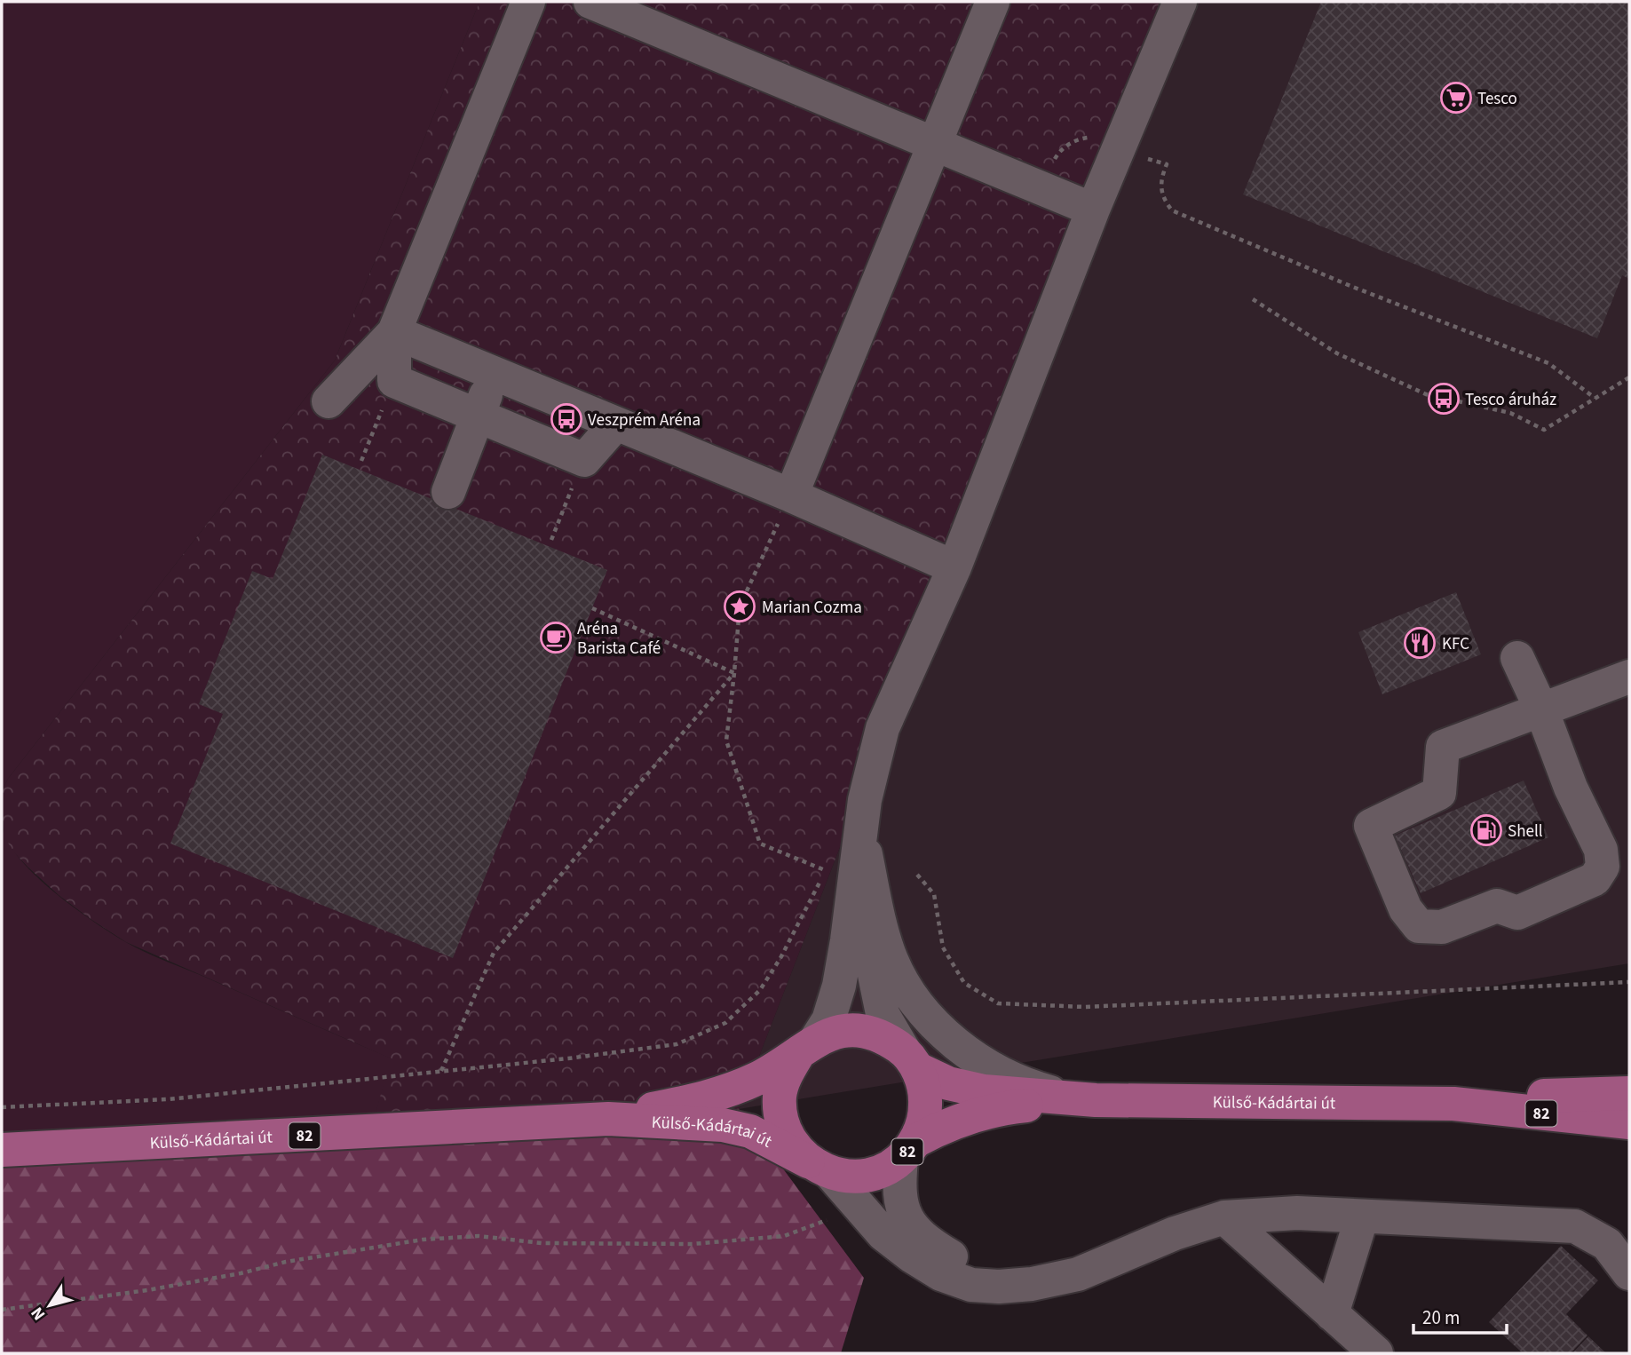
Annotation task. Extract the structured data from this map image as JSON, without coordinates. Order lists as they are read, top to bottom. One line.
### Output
{"streets":{"main road":["Külső-Kádártai út","82"]},"crossings":[["Külső-Kádártai út","82"]],"places":{"supermarket":["Tesco"],"bus stop":["Tesco áruház","Veszprém Aréna"],"place":["Marian Cozma"],"cafe":["Aréna Barista Café"],"restaurant":["KFC"],"fuel station":["Shell"]},"scale_bar":"20 m","north":"bottom left"}
